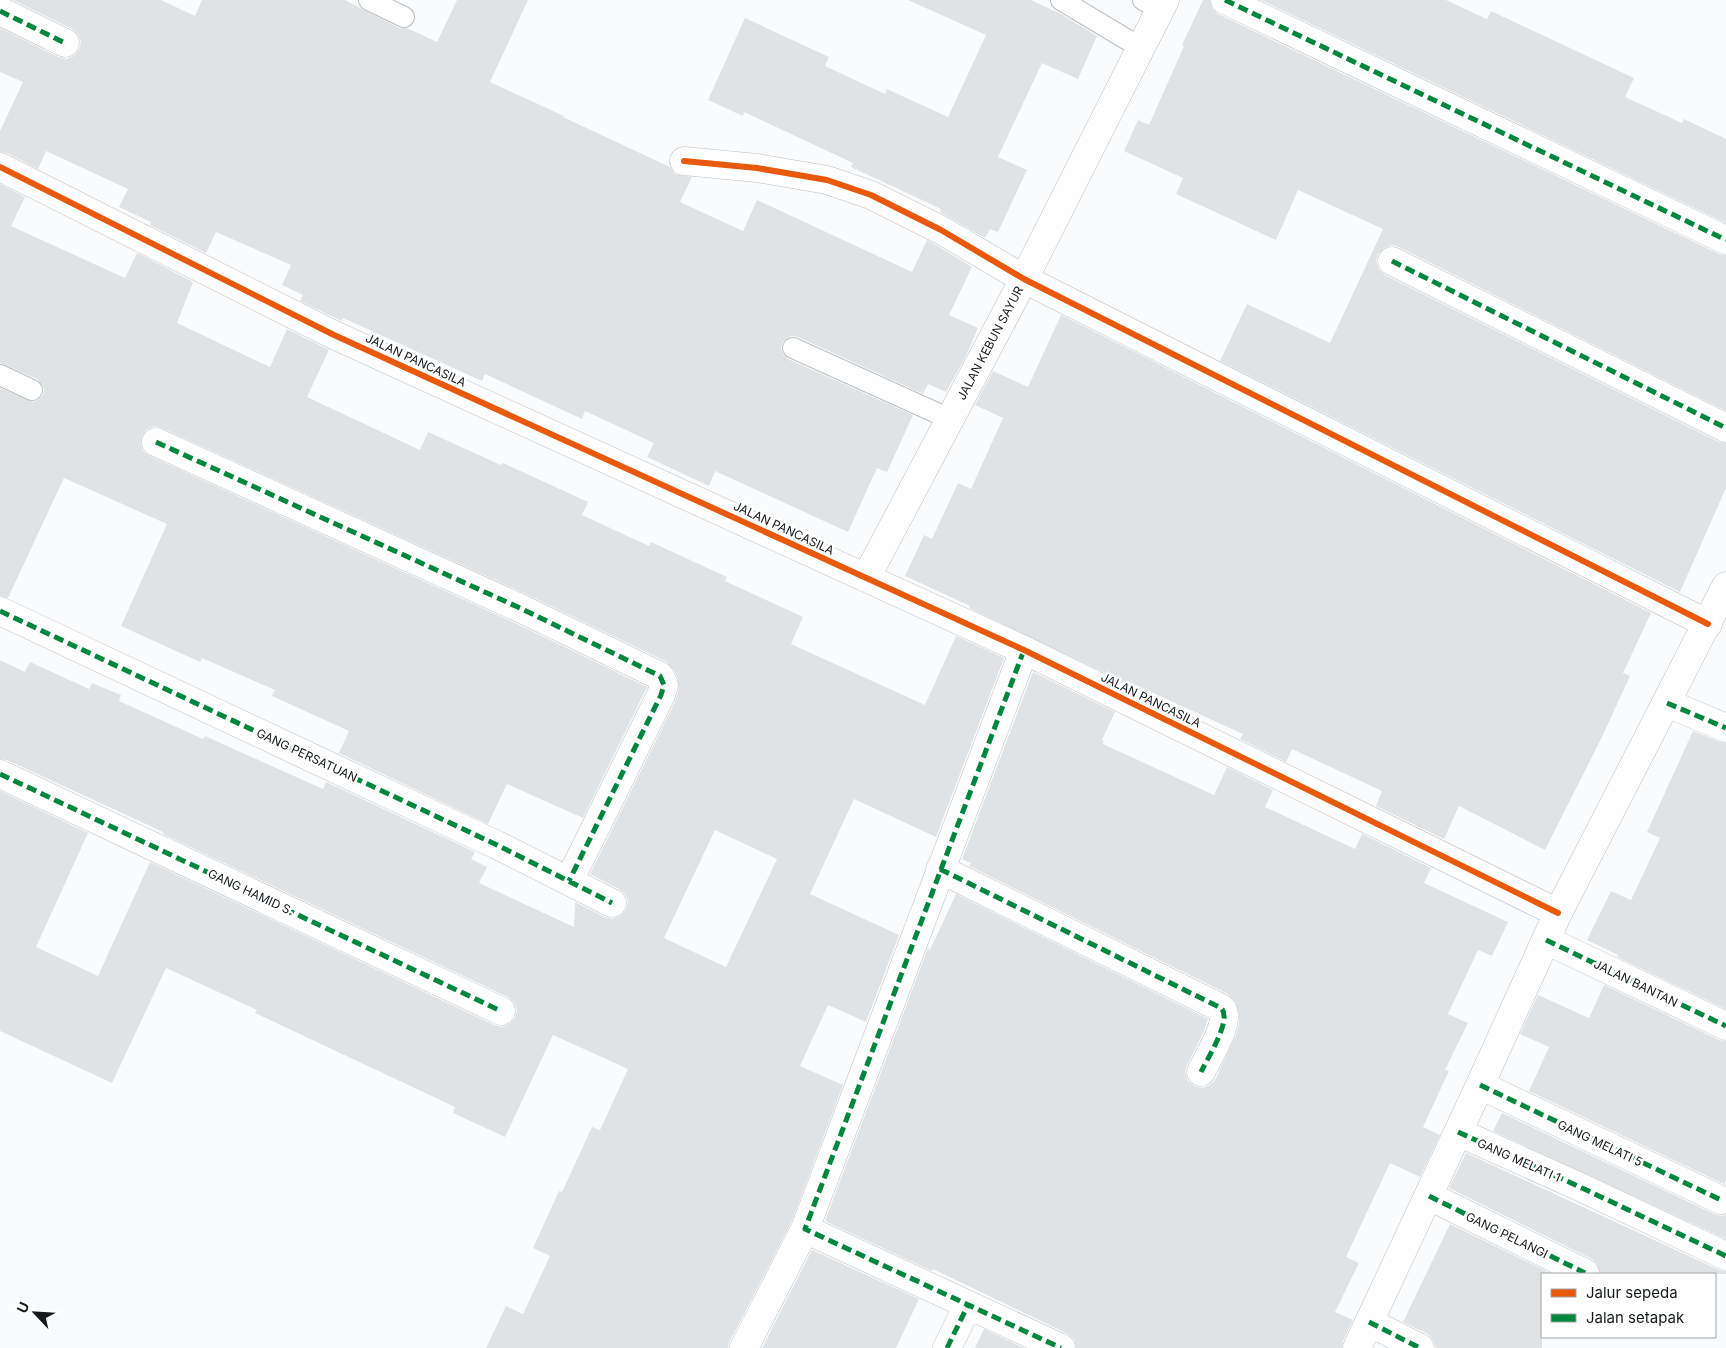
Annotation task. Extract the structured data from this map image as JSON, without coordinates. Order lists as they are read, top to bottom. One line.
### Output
{"streets":{"street":["JALAN KEBUN SAYUR","JALAN PANCASILA","GANG PERSATUAN","GANG HAMID S.","JALAN BANTAN","GANG MELATI 5","GANG MELATI 1","GANG PELANGI"]},"crossings":[["JALAN KEBUN SAYUR","JALAN PANCASILA"]],"legend":["Jalur sepeda","Jalan setapak"],"north":"top left"}
